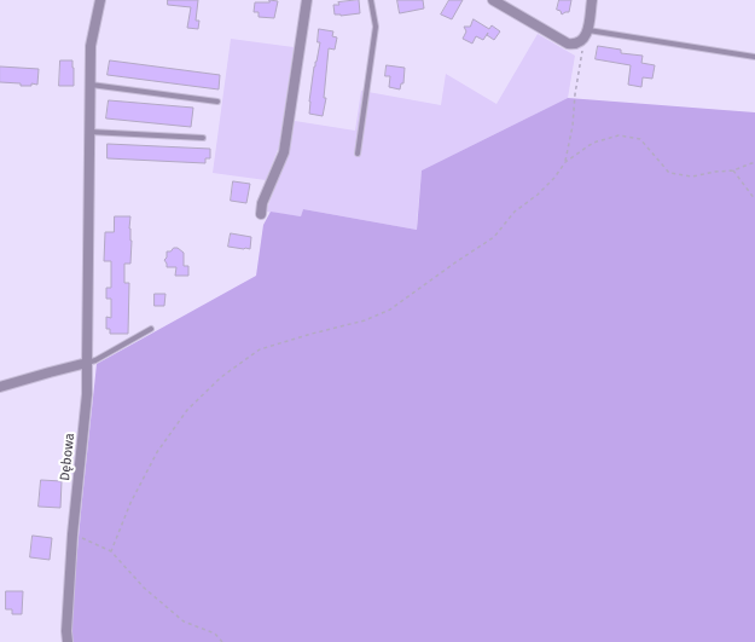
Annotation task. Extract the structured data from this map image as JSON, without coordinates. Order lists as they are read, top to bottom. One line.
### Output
{"streets":{"street":["Dębowa"]}}
